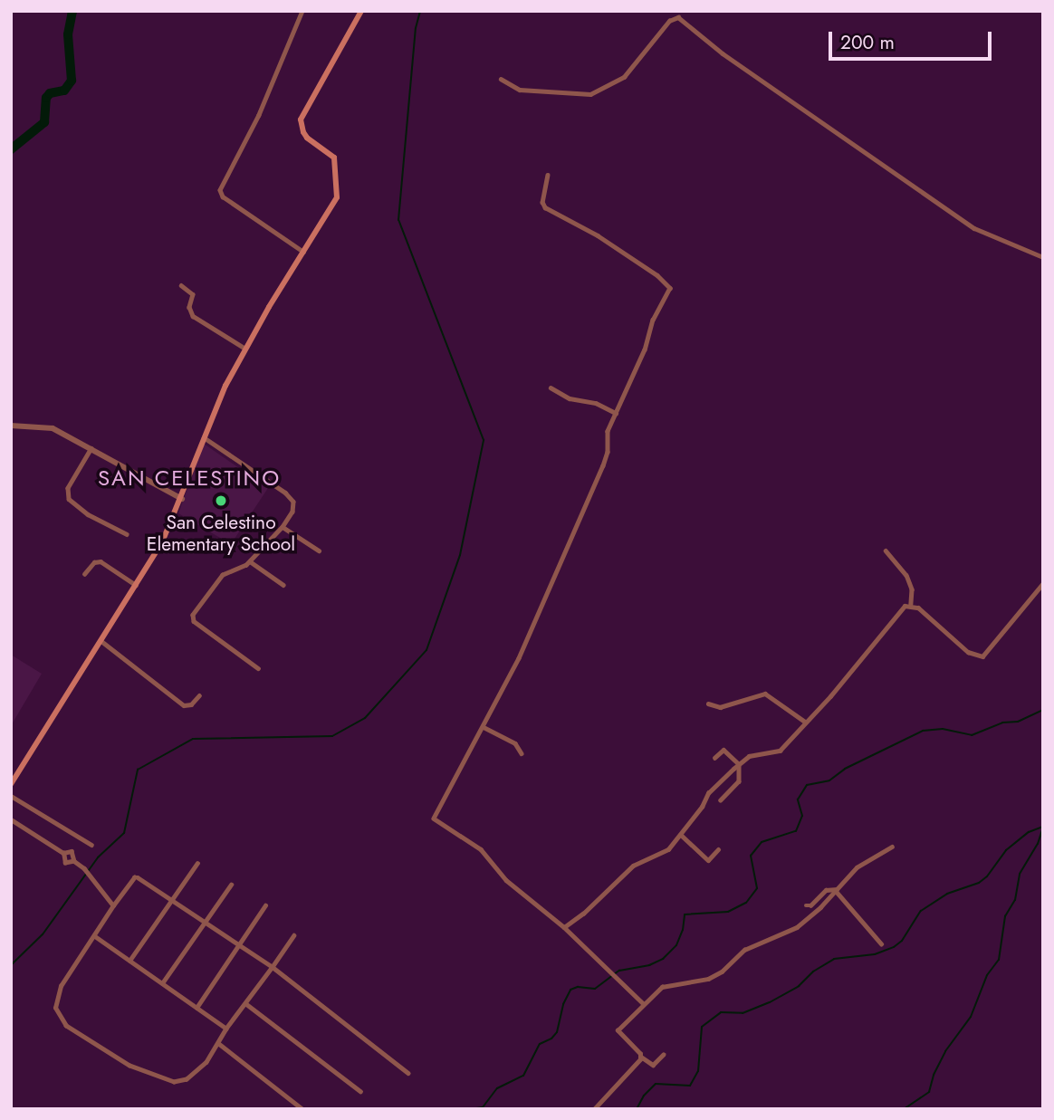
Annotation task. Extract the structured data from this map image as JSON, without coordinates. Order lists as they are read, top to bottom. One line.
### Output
{"districts":["SAN CELESTINO"],"places":["San Celestino Elementary School"],"scale_bar":"200 m"}
